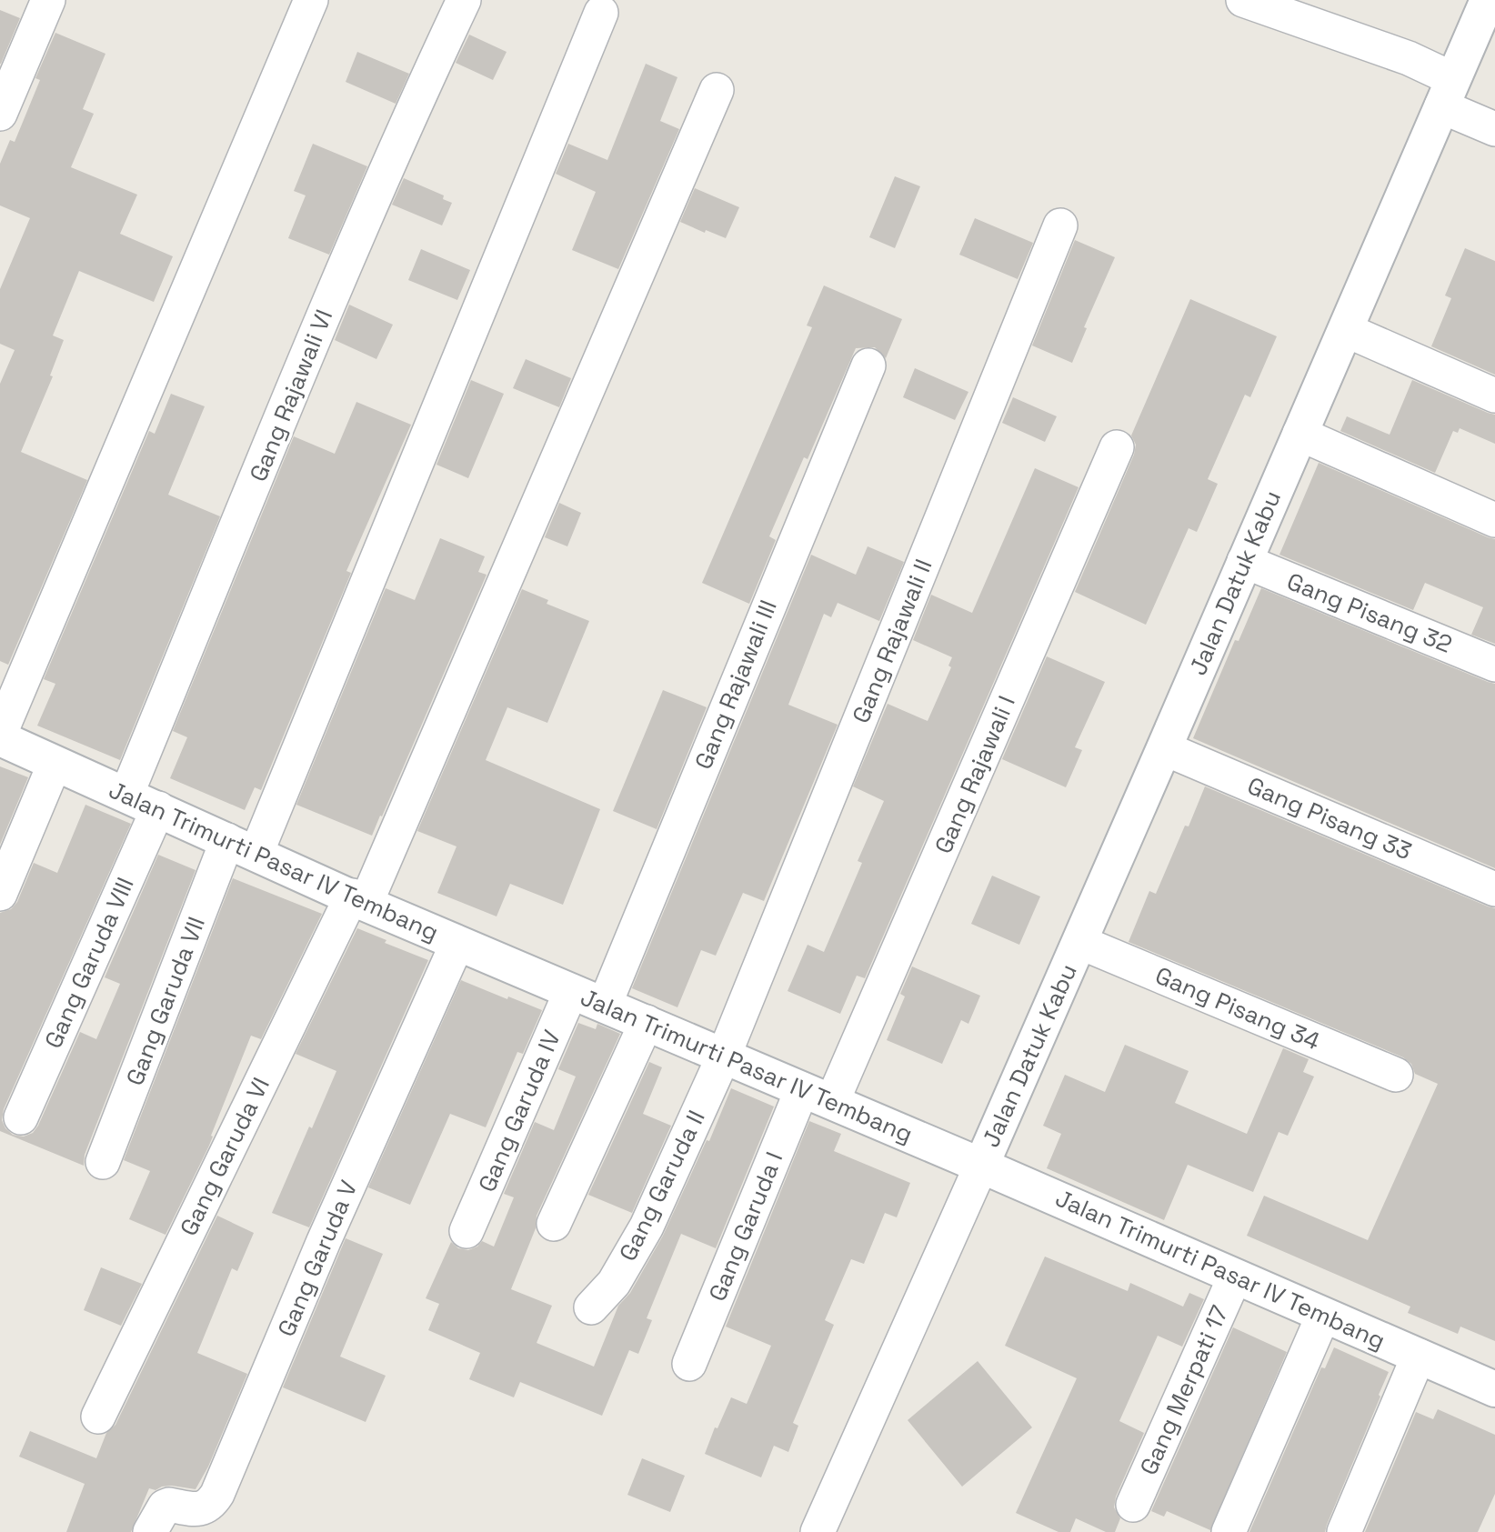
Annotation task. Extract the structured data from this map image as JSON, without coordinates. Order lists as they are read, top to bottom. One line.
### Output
{"streets":{"street":["Gang Rajawali VI","Jalan Datuk Kabu","Gang Pisang 32","Gang Rajawali II","Gang Rajawali III","Gang Rajawali I","Gang Pisang 33","Jalan Trimurti Pasar IV Tembang","Gang Garuda VIII","Gang Garuda VII","Gang Pisang 34","Gang Garuda IV","Gang Garuda VI","Gang Garuda II","Gang Garuda I","Gang Garuda V","Gang Merpati 17"]},"crossings":[["Gang Rajawali VI","Jalan Trimurti Pasar IV Tembang"],["Jalan Datuk Kabu","Gang Pisang 32"],["Jalan Datuk Kabu","Gang Pisang 33"],["Jalan Datuk Kabu","Jalan Trimurti Pasar IV Tembang"],["Jalan Datuk Kabu","Gang Pisang 34"],["Gang Rajawali II","Jalan Trimurti Pasar IV Tembang"],["Gang Rajawali II","Gang Garuda II"],["Gang Rajawali III","Jalan Trimurti Pasar IV Tembang"],["Gang Rajawali I","Jalan Trimurti Pasar IV Tembang"],["Gang Rajawali I","Gang Garuda I"],["Jalan Trimurti Pasar IV Tembang","Gang Garuda VIII"],["Jalan Trimurti Pasar IV Tembang","Gang Garuda VII"],["Jalan Trimurti Pasar IV Tembang","Gang Garuda IV"],["Jalan Trimurti Pasar IV Tembang","Gang Garuda VI"],["Jalan Trimurti Pasar IV Tembang","Gang Garuda II"],["Jalan Trimurti Pasar IV Tembang","Gang Garuda I"],["Jalan Trimurti Pasar IV Tembang","Gang Garuda V"],["Jalan Trimurti Pasar IV Tembang","Gang Merpati 17"]]}
